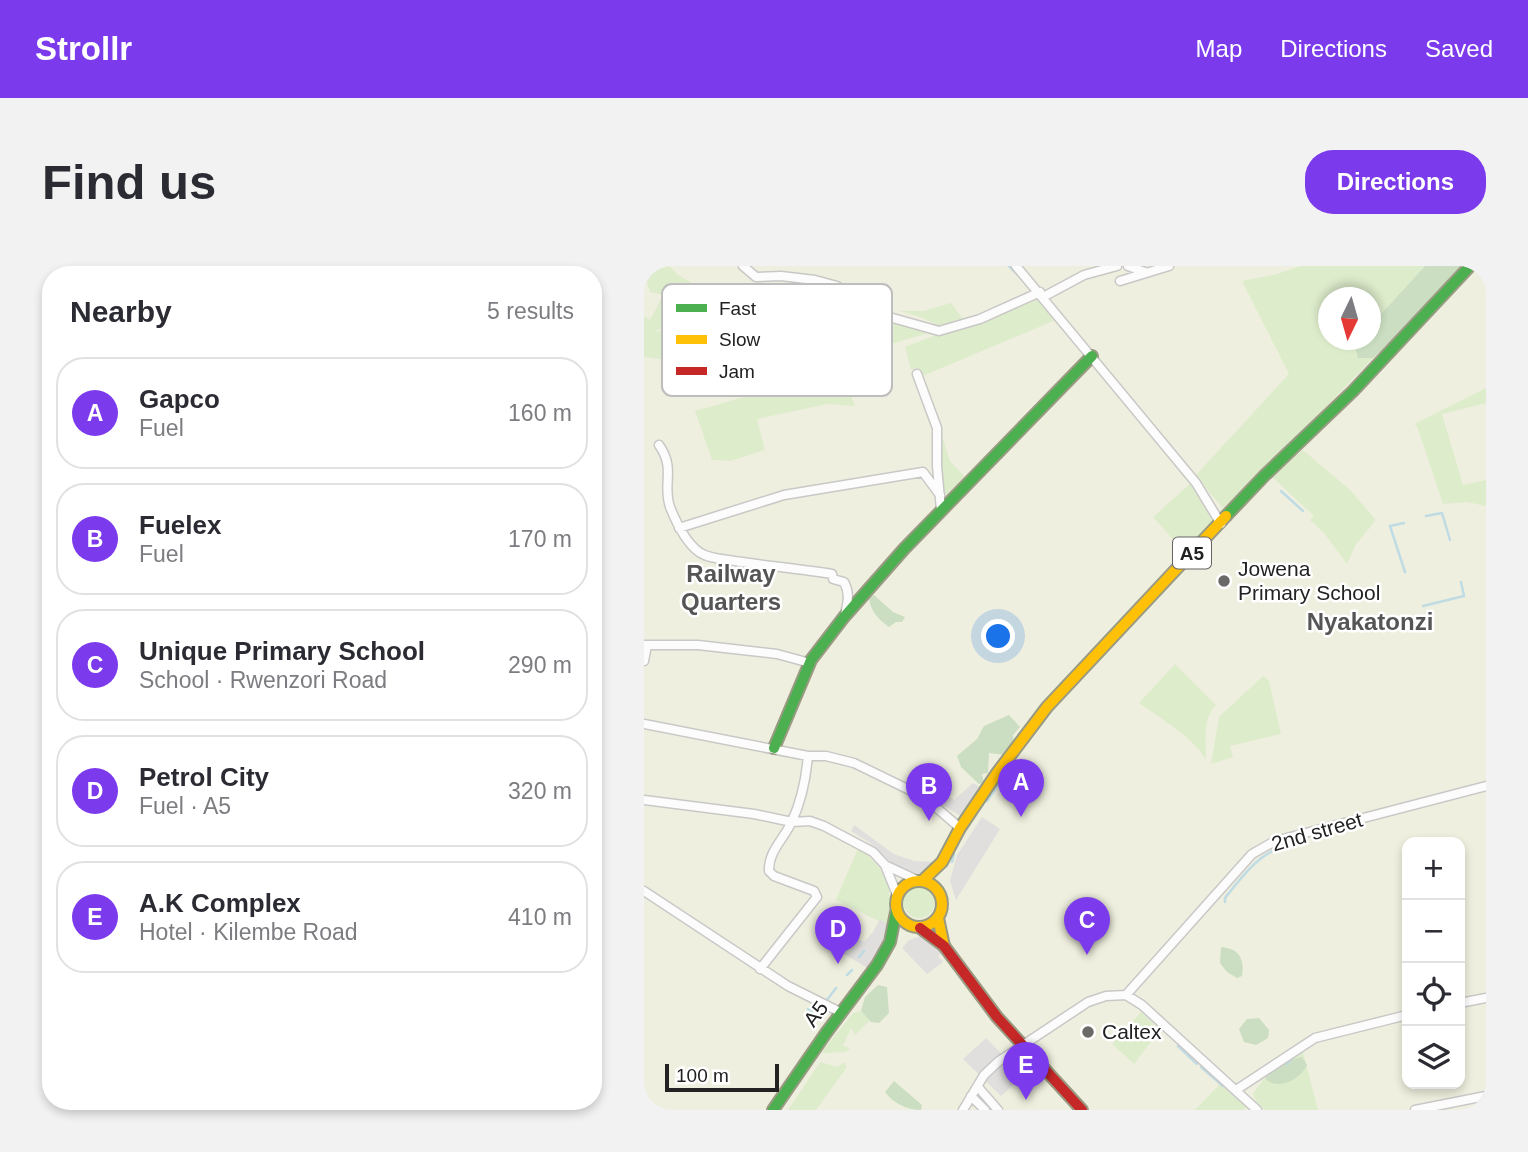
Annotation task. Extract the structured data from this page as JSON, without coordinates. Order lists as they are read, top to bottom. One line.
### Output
{"streets":{"main road":["A5"],"street":["2nd street"]},"districts":["Railway Quarters","Nyakatonzi"],"places":["Jowena Primary School","Caltex"],"legend":["Fast","Slow","Jam"],"scale_bar":"100 m","north":"bottom","page":{"header":"Strollr","nav":["Map","Directions","Saved"],"buttons":"Directions","title":"Find us","heading":["Nearby","5 results"],"list":[{"mark":"A","name":"Gapco","note":"Fuel","value":"160 m"},{"mark":"B","name":"Fuelex","note":"Fuel","value":"170 m"},{"mark":"C","name":"Unique Primary School","note":"School · Rwenzori Road","value":"290 m"},{"mark":"D","name":"Petrol City","note":"Fuel · A5","value":"320 m"},{"mark":"E","name":"A.K Complex","note":"Hotel · Kilembe Road","value":"410 m"}],"pins":["A","B","C","D","E"],"map_buttons":["+","−"],"scale":"100 m"}}
